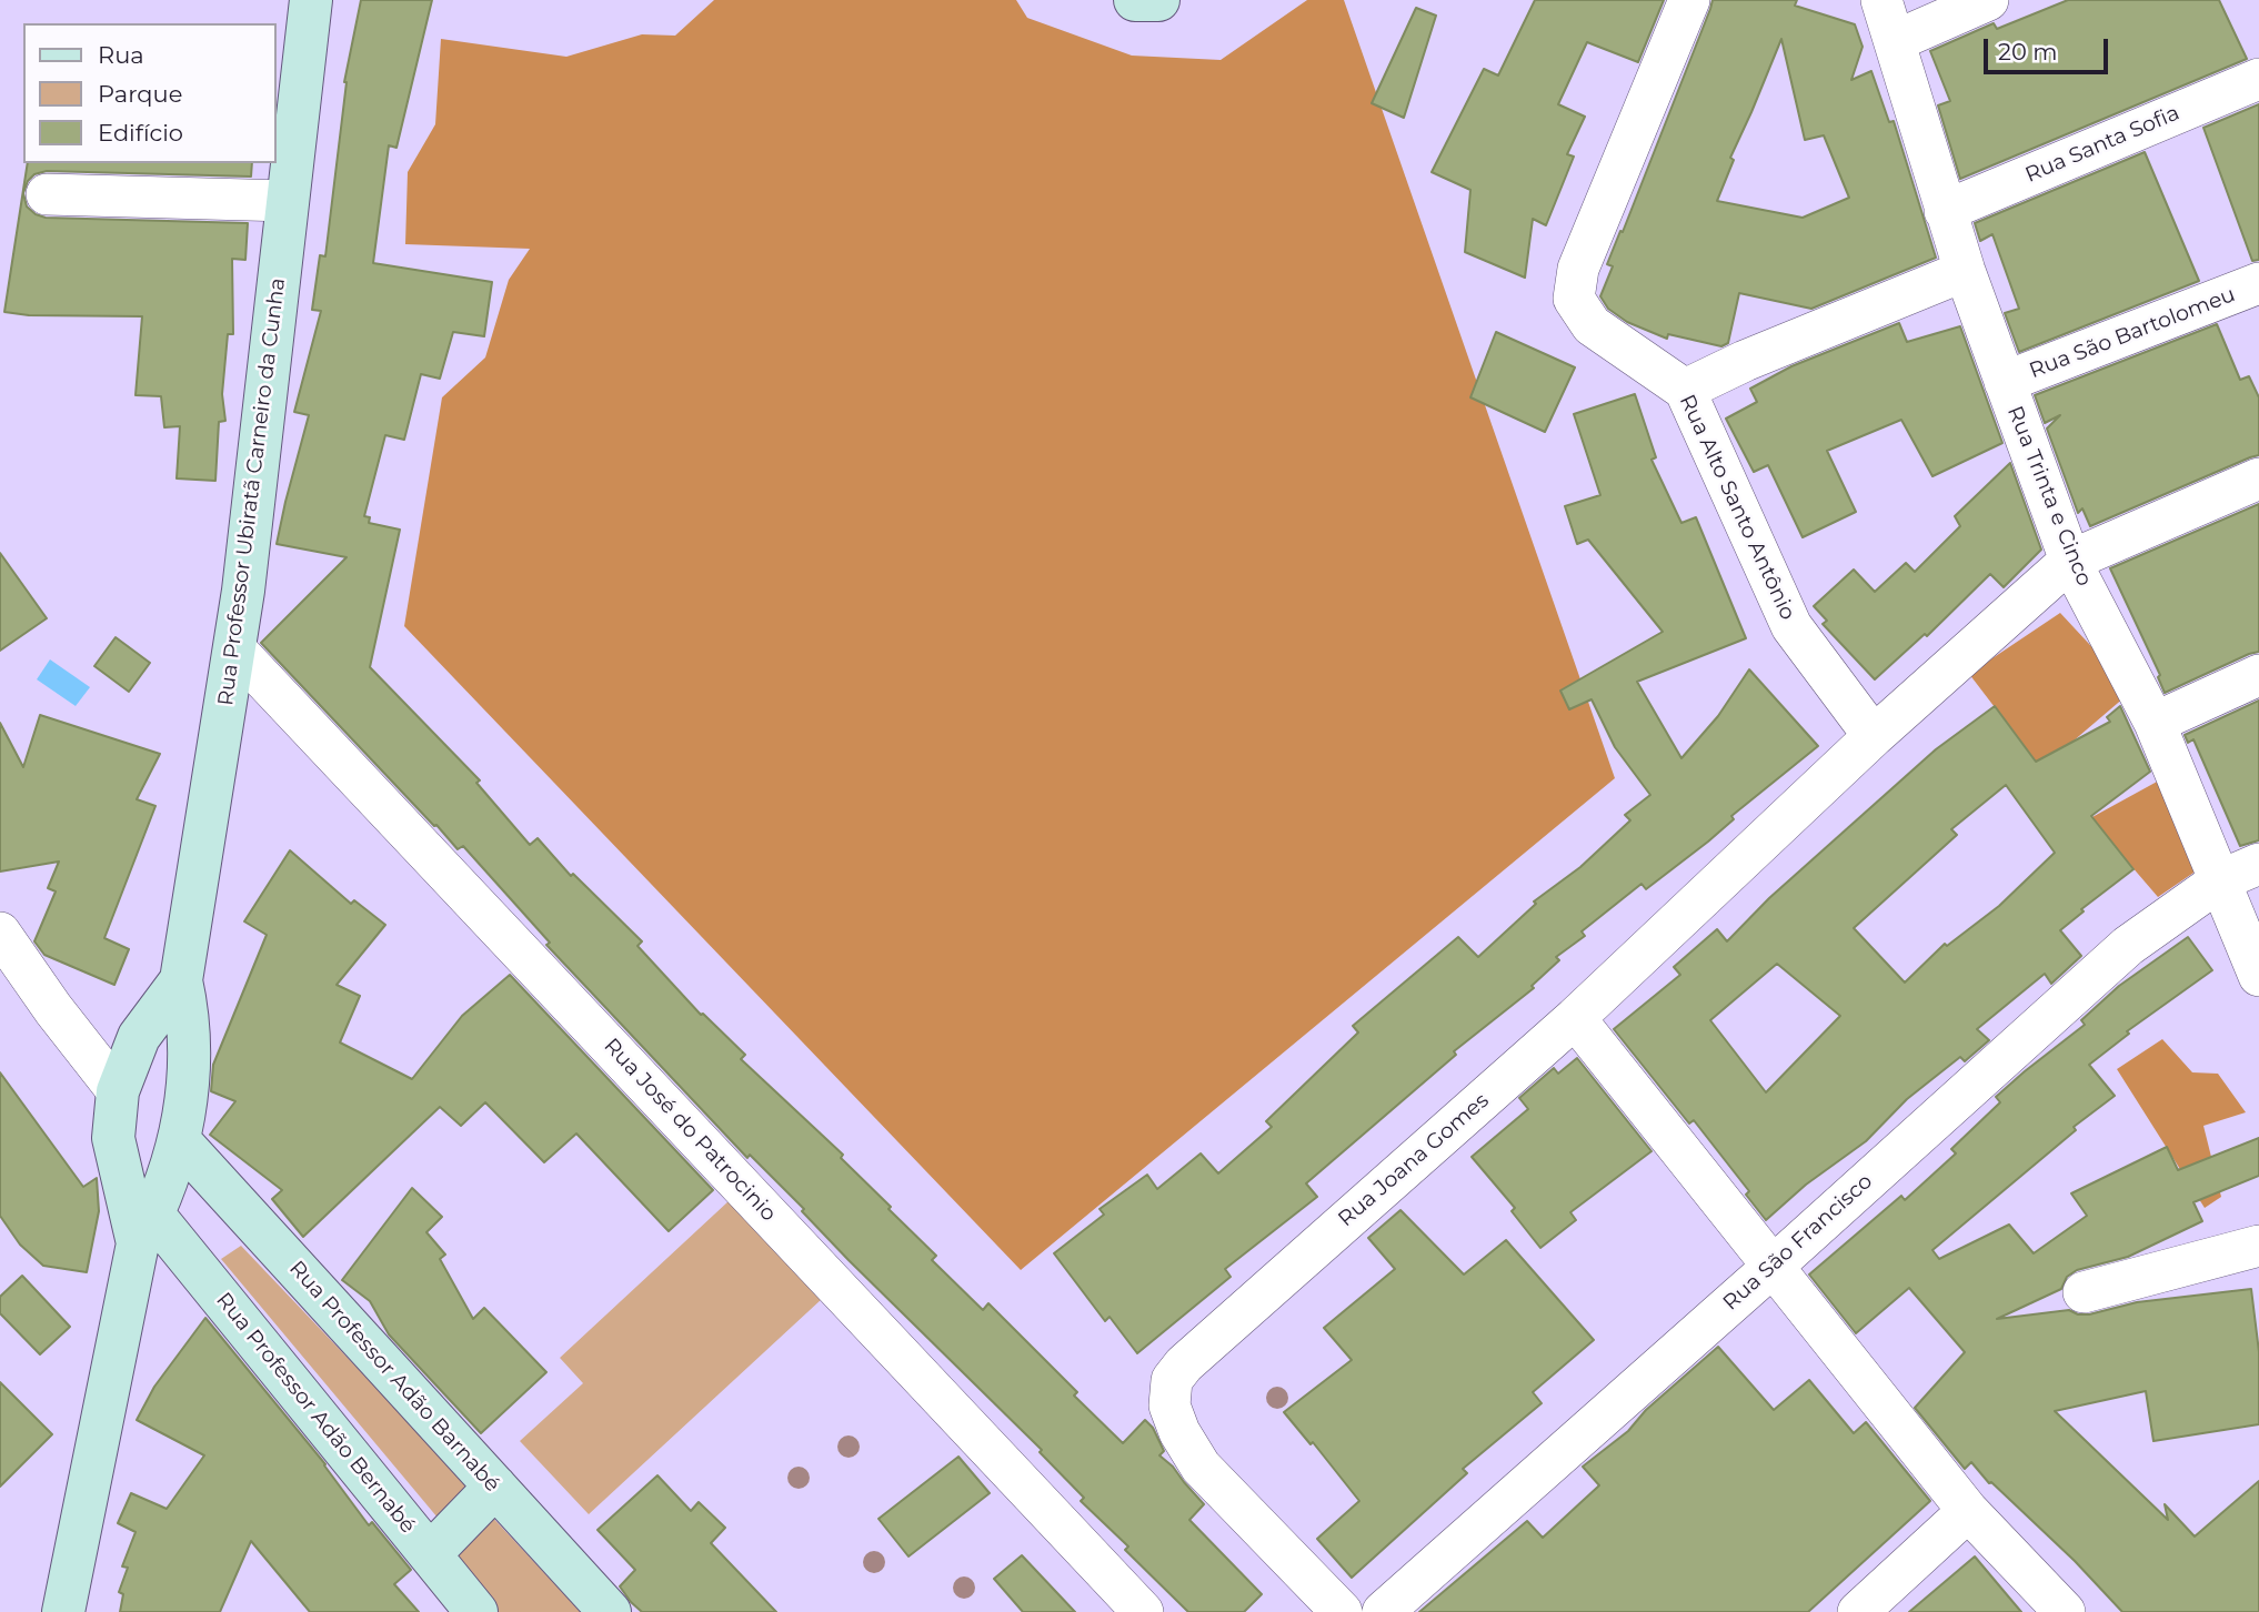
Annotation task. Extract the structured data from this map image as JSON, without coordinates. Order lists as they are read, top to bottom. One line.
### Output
{"streets":{"street":["Rua Santa Sofia","Rua São Bartolomeu","Rua Professor Ubiratã Carneiro da Cunha","Rua Trinta e Cinco","Rua Alto Santo Antônio","Rua José do Patrocinio","Rua Joana Gomes","Rua São Francisco","Rua Professor Adão Barnabé","Rua Professor Adão Bernabé"]},"crossings":[["Rua Santa Sofia","Rua Trinta e Cinco"],["Rua São Bartolomeu","Rua Trinta e Cinco"],["Rua Professor Ubiratã Carneiro da Cunha","Rua José do Patrocinio"],["Rua Professor Ubiratã Carneiro da Cunha","Rua Professor Adão Barnabé"],["Rua Professor Ubiratã Carneiro da Cunha","Rua Professor Adão Bernabé"],["Rua Trinta e Cinco","Rua Joana Gomes"],["Rua Trinta e Cinco","Rua São Francisco"],["Rua Alto Santo Antônio","Rua Joana Gomes"]],"legend":["Rua","Parque","Edifício"],"scale_bar":"20 m"}
